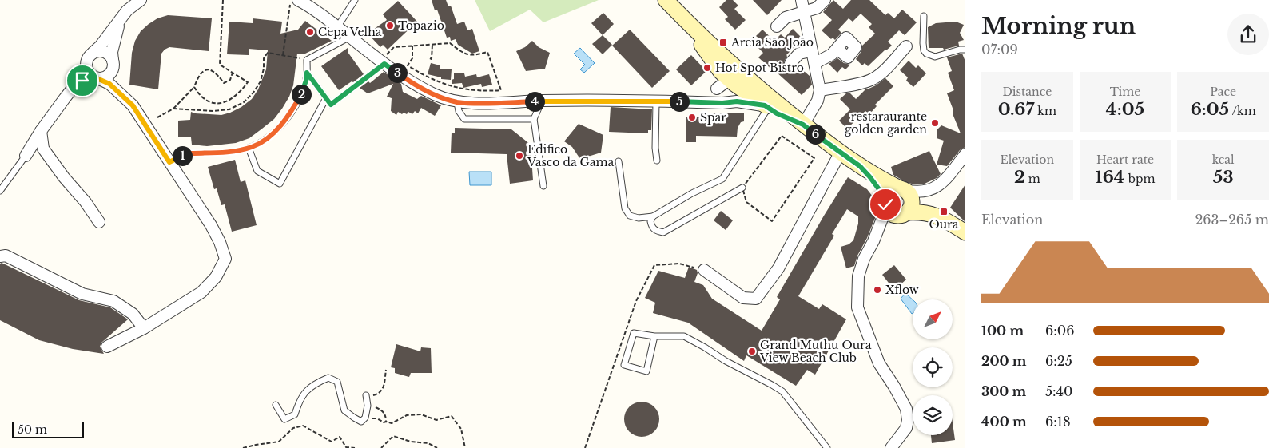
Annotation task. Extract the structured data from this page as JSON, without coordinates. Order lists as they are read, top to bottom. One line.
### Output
{"places":{"other":["Topazio","Cepa Velha","Hot Spot Bistro","Spar","restaraurante golden garden","Edifico Vasco da Gama","Xflow","Grand Muthu Oura View Beach Club"],"transit":["Areia São João","Oura"]},"scale_bar":"50 m","north":"top right","page":{"heading":["Morning run","07:09"],"pins":["3","2","4","5","6","1"],"stats":[["Distance","0.67 km"],["Time","4:05"],["Pace","6:05 /km"],["Elevation","2 m"],["Heart rate","164 bpm"],["kcal","53"]],"chart":["Elevation","263–265 m"],"list":[{"name":"100 m","note":"6:06"},{"name":"200 m","note":"6:25"},{"name":"300 m","note":"5:40"},{"name":"400 m","note":"6:18"}],"scale":"50 m"}}
